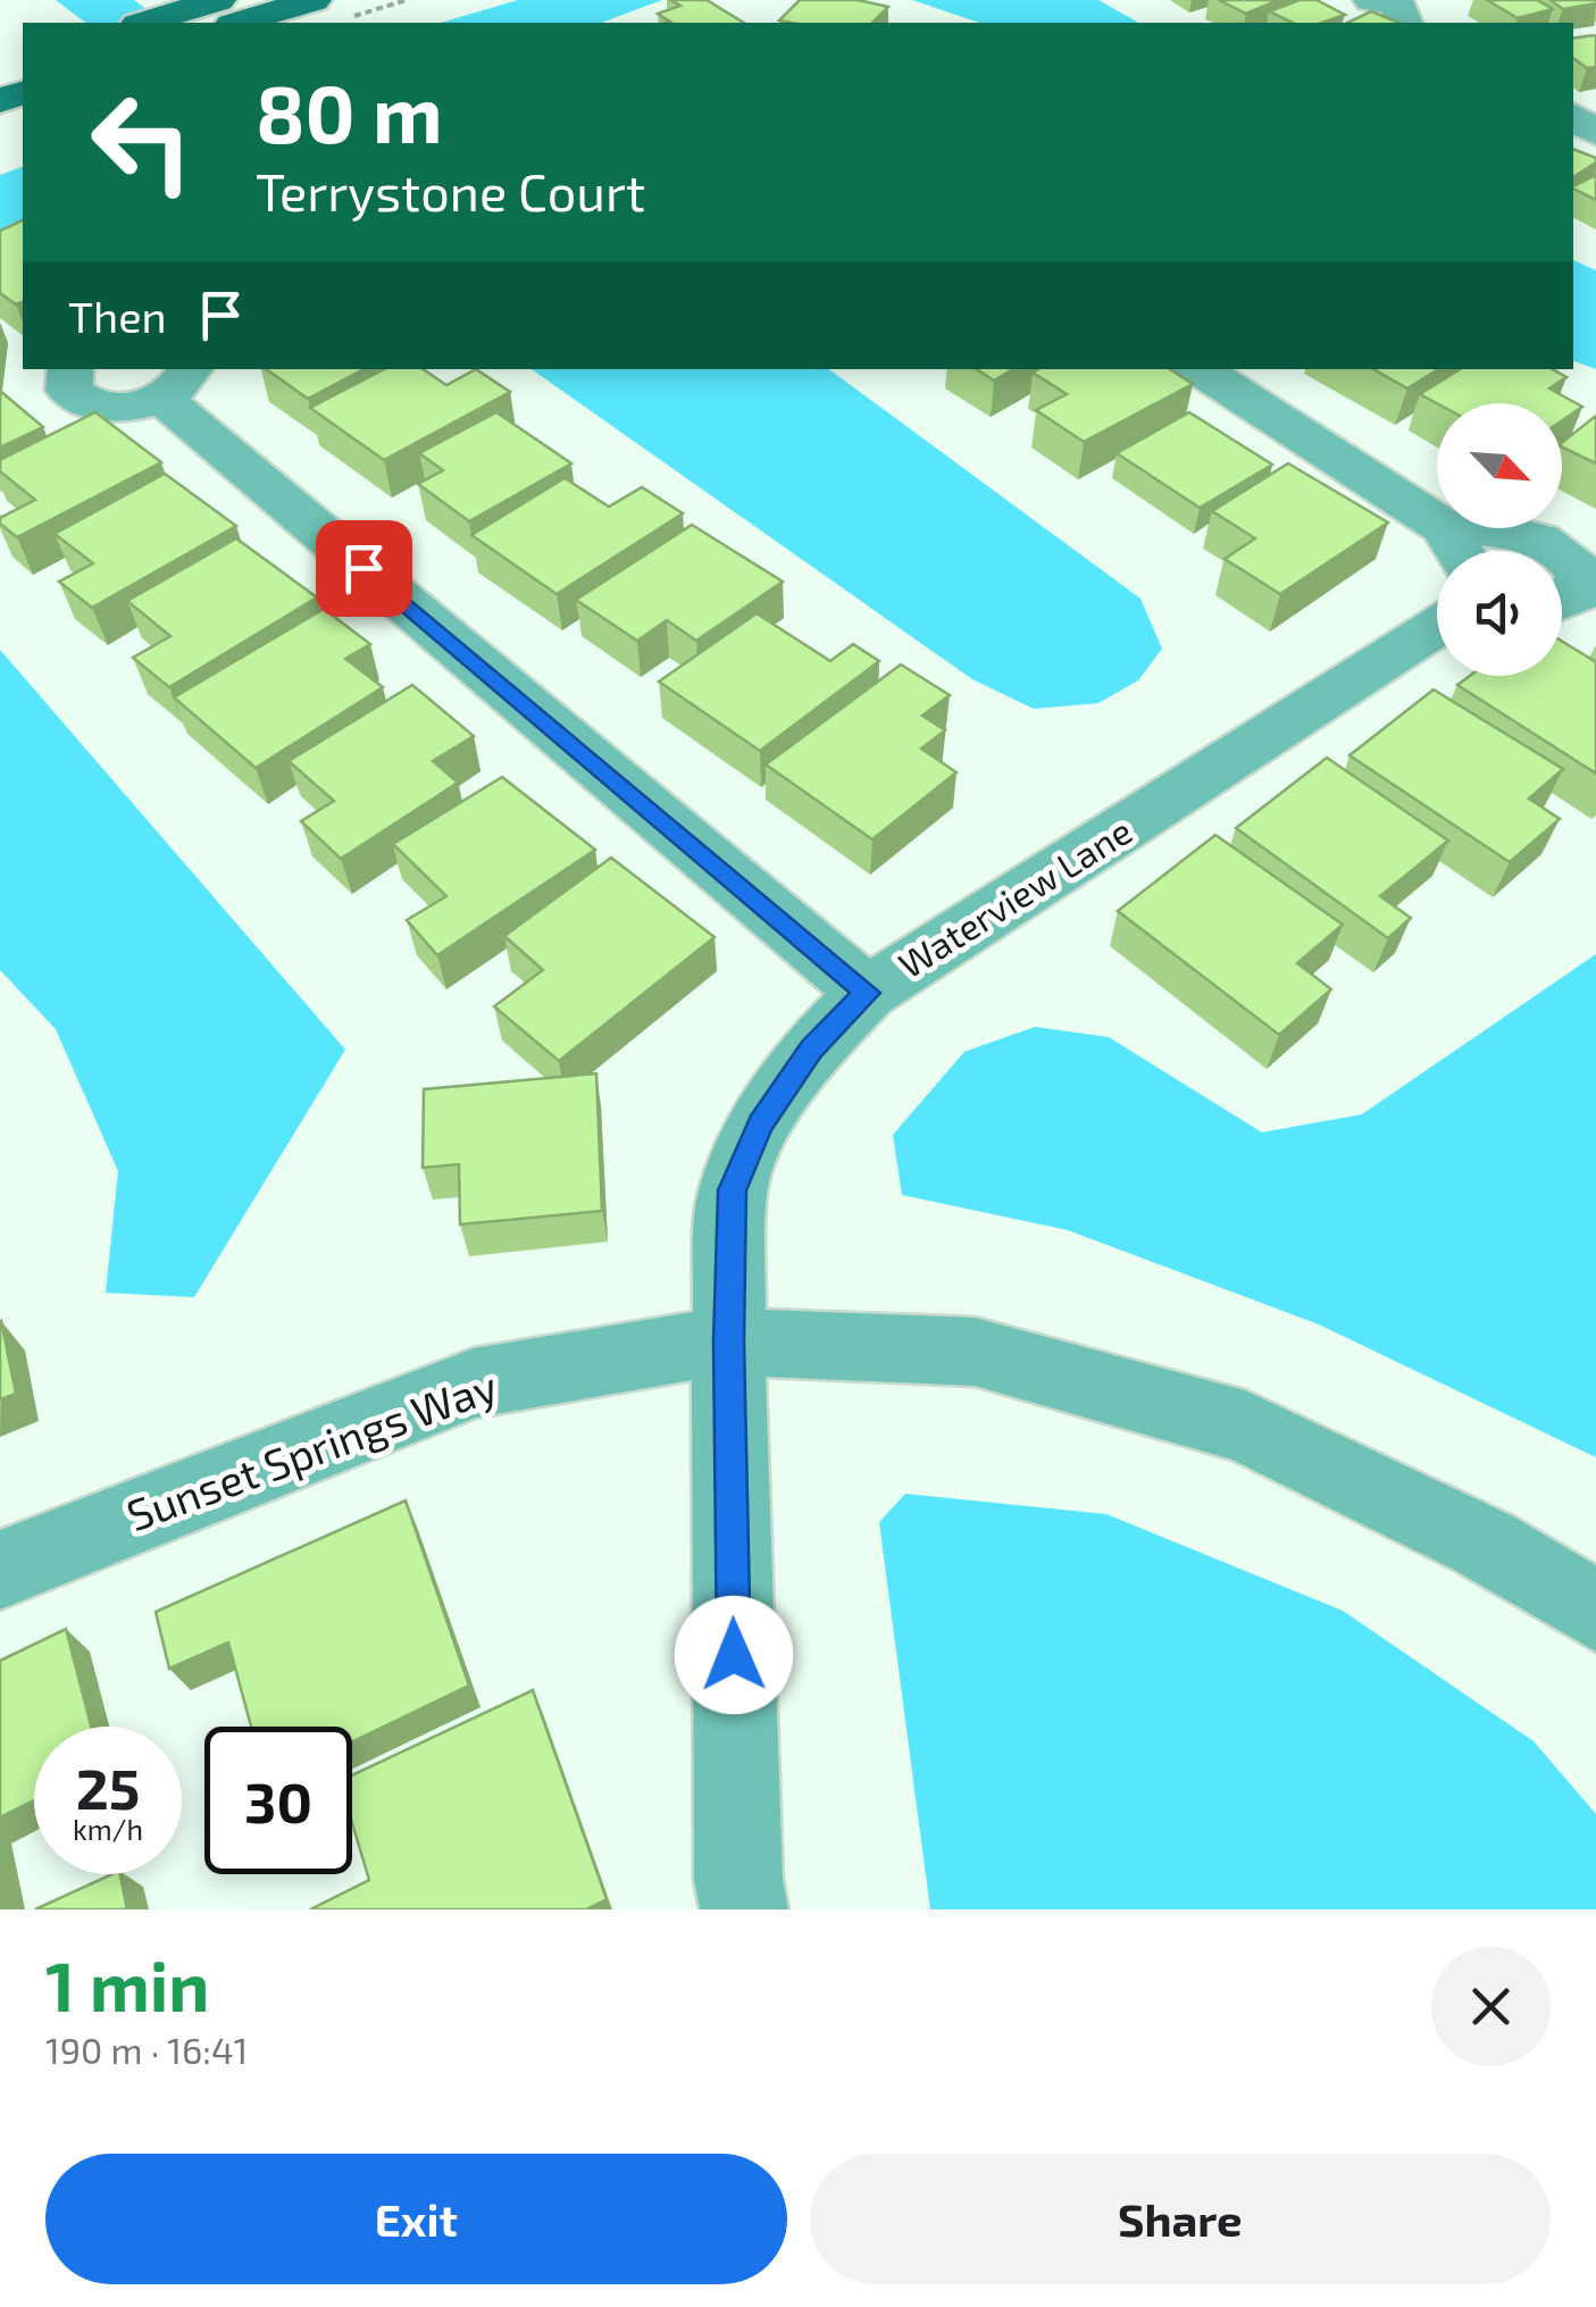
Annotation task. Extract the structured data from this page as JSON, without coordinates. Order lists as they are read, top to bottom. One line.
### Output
{"streets":{"street":["Waterview Lane","Sunset Springs Way"]},"crossings":[["Waterview Lane","Sunset Springs Way"]],"north":"bottom right","page":{"turn":["80 m","Terrystone Court"],"then":"Then","speed":"25 km/h","limit":"30","heading":["1 min","190 m · 16:41"],"buttons":["Exit","Share"]}}
